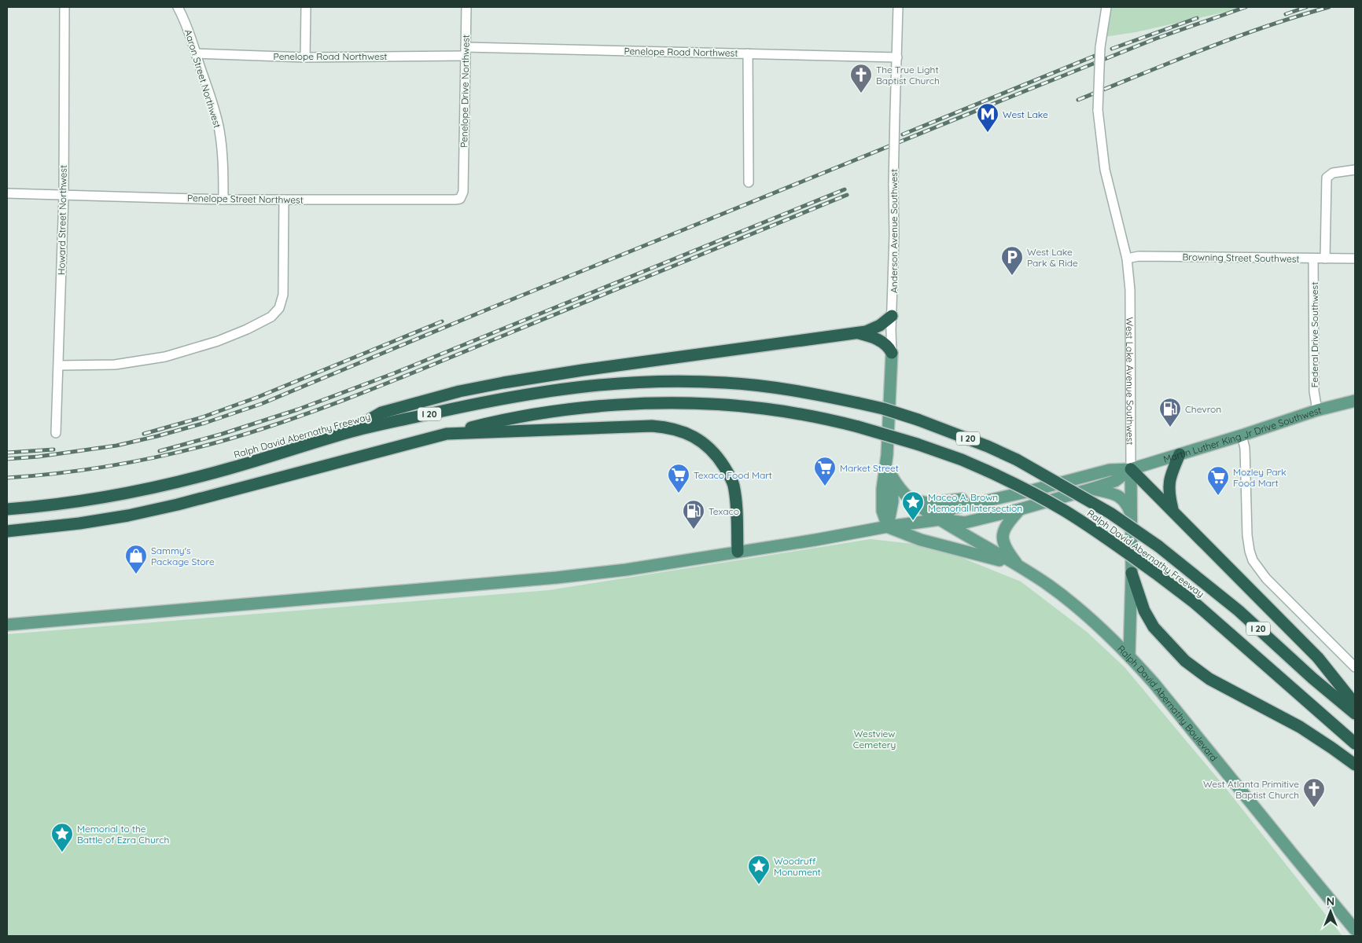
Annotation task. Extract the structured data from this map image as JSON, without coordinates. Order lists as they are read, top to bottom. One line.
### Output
{"streets":{"highway":["I 20","Ralph David Abernathy Freeway"],"main road":["Anderson Avenue Southwest","West Lake Avenue Southwest","Martin Luther King Jr Drive Southwest","Ralph David Abernathy Boulevard"],"street":["Penelope Road Northwest","Aaron Street Northwest","Penelope Drive Northwest","Penelope Street Northwest","Howard Street Northwest","Browning Street Southwest","Federal Drive Southwest"]},"crossings":[["Penelope Road Northwest","Aaron Street Northwest"],["Penelope Road Northwest","Penelope Drive Northwest"],["Penelope Road Northwest","Anderson Avenue Southwest"],["Aaron Street Northwest","Penelope Street Northwest"],["Penelope Drive Northwest","Penelope Street Northwest"],["Penelope Street Northwest","Howard Street Northwest"],["Anderson Avenue Southwest","Ralph David Abernathy Boulevard"],["Browning Street Southwest","Federal Drive Southwest"],["Browning Street Southwest","West Lake Avenue Southwest"],["Federal Drive Southwest","Martin Luther King Jr Drive Southwest"],["West Lake Avenue Southwest","Martin Luther King Jr Drive Southwest"],["West Lake Avenue Southwest","Ralph David Abernathy Boulevard"],["I 20","Ralph David Abernathy Freeway"]],"parks":["Westview Cemetery"],"places":{"church":["The True Light Baptist Church","West Atlanta Primitive Baptist Church"],"metro station":["West Lake"],"parking":["West Lake Park & Ride"],"fuel station":["Chevron","Texaco"],"supermarket":["Market Street","Texaco Food Mart","Mozley Park Food Mart"],"place":["Maceo A. Brown Memorial Intersection","Memorial to the Battle of Ezra Church","Woodruff Monument"],"shop":["Sammy's Package Store"]},"north":"top"}
